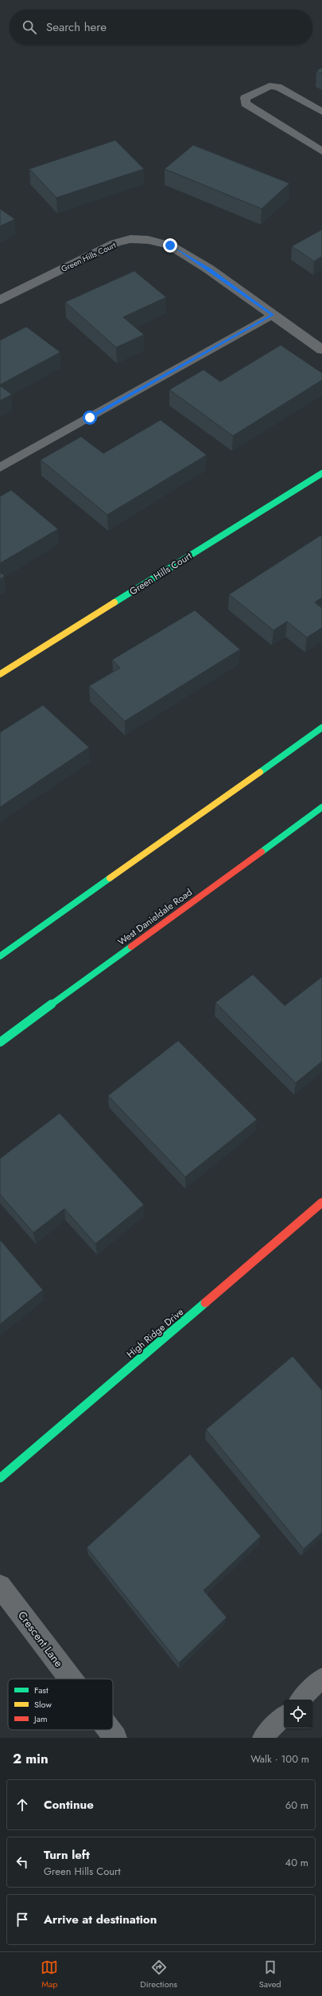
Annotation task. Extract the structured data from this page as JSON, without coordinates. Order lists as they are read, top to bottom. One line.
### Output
{"streets":{"main road":["Green Hills Court","West Danieldale Road","High Ridge Drive"],"street":["Crescent Lane"]},"legend":["Fast","Slow","Jam"],"page":{"search":"Search here","heading":["2 min","Walk · 100 m"],"list":[["Continue","60 m"],["Turn left","Green Hills Court","40 m"],"Arrive at destination"],"nav":["Map","Directions","Saved"]}}
